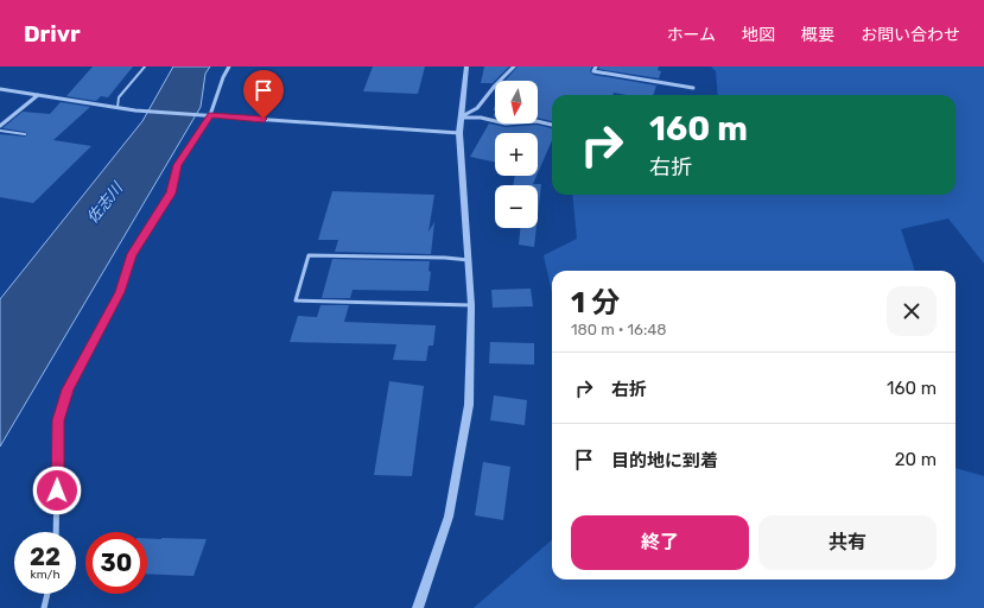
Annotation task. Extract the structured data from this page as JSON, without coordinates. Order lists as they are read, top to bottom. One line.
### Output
{"water":["佐志川"],"north":"bottom","page":{"header":"Drivr","nav":["ホーム","地図","概要","お問い合わせ"],"map_buttons":["+","−"],"turn":["160 m","右折"],"heading":["1 分","180 m · 16:48"],"list":[{"name":"右折","value":"160 m"},{"name":"目的地に到着","value":"20 m"}],"buttons":["終了","共有"],"speed":"22 km/h","limit":"30"}}
